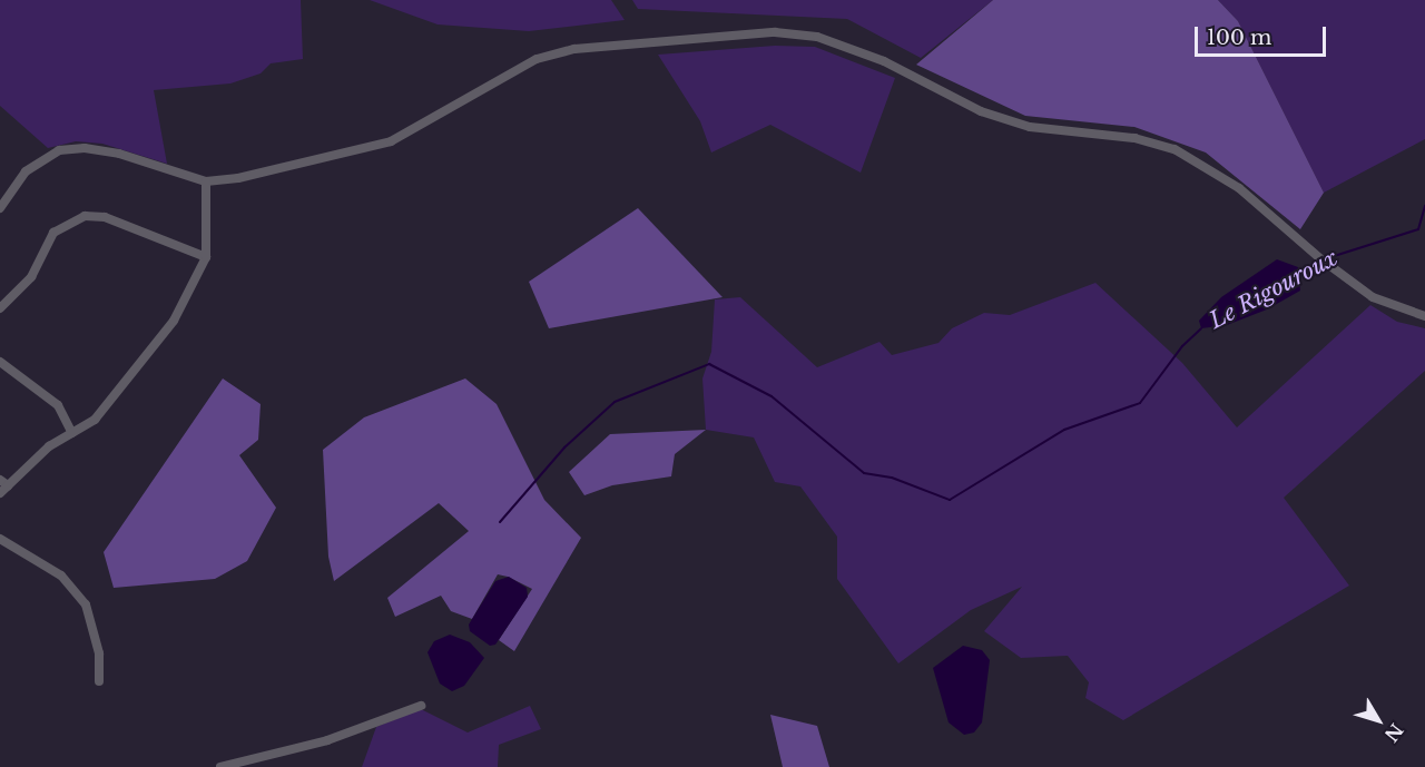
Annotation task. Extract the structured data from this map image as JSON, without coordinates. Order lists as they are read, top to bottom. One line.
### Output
{"water":["Le Rigouroux"],"scale_bar":"100 m","north":"bottom right"}
